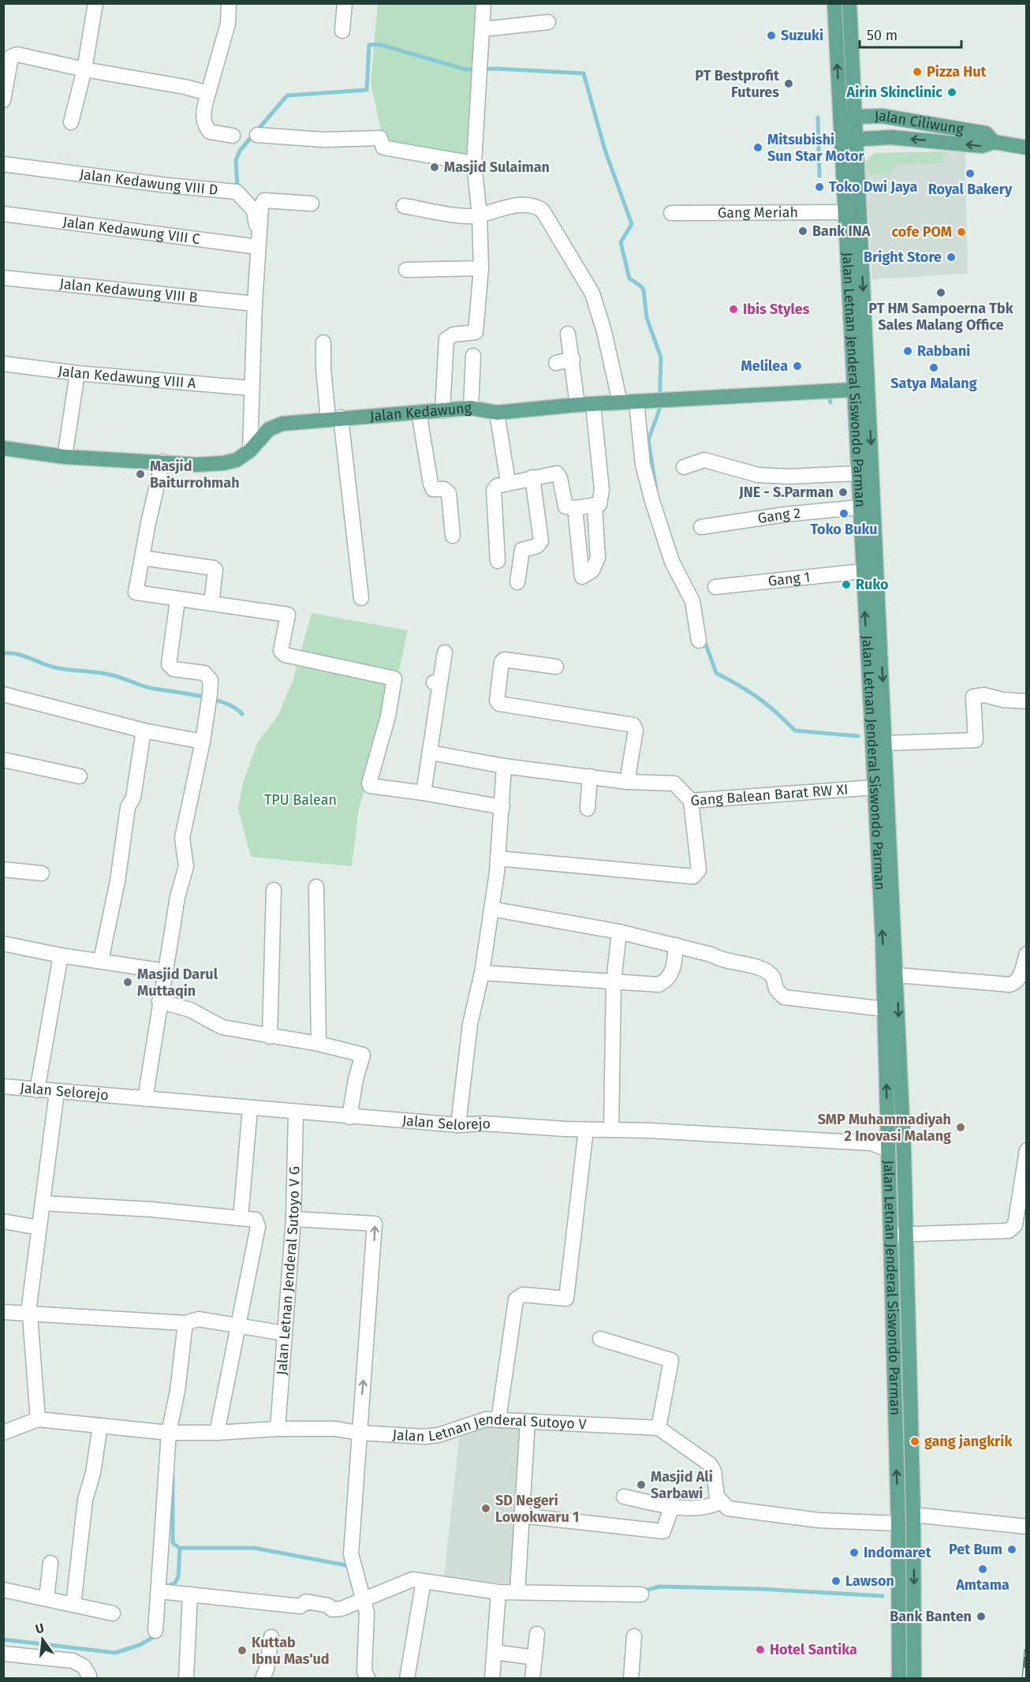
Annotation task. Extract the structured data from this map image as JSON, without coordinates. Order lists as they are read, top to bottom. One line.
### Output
{"streets":{"main road":["Jalan Ciliwung","Jalan Letnan Jenderal Siswondo Parman","Jalan Kedawung"],"street":["Jalan Kedawung VIII D","Gang Meriah","Jalan Kedawung VIII C","Jalan Kedawung VIII B","Jalan Kedawung VIII A","Gang 2","Gang 1","Gang Balean Barat RW XI","Jalan Selorejo","Jalan Letnan Jenderal Sutoyo V G","Jalan Letnan Jenderal Sutoyo V"]},"crossings":[["Jalan Ciliwung","Jalan Letnan Jenderal Siswondo Parman"],["Jalan Kedawung VIII D","Jalan Kedawung VIII C"],["Gang Meriah","Jalan Letnan Jenderal Siswondo Parman"],["Jalan Letnan Jenderal Siswondo Parman","Jalan Kedawung"],["Jalan Letnan Jenderal Siswondo Parman","Gang 2"],["Jalan Letnan Jenderal Siswondo Parman","Gang 1"],["Jalan Letnan Jenderal Siswondo Parman","Gang Balean Barat RW XI"],["Jalan Letnan Jenderal Siswondo Parman","Jalan Selorejo"],["Jalan Selorejo","Jalan Letnan Jenderal Sutoyo V G"],["Jalan Letnan Jenderal Sutoyo V G","Jalan Letnan Jenderal Sutoyo V"]],"parks":["TPU Balean"],"places":["Suzuki","Pizza Hut","PT Bestprofit Futures","Airin Skinclinic","Mitsubishi Sun Star Motor","Masjid Sulaiman","Royal Bakery","Toko Dwi Jaya","Bank INA","cofe POM","Bright Store","PT HM Sampoerna Tbk Sales Malang Office","Ibis Styles","Rabbani","Melilea","Satya Malang","Masjid Baiturrohmah","JNE - S.Parman","Toko Buku","Ruko","Masjid Darul Muttaqin","SMP Muhammadiyah 2 Inovasi Malang","gang jangkrik","Masjid Ali Sarbawi","SD Negeri Lowokwaru 1","Pet Bum","Indomaret","Amtama","Lawson","Bank Banten","Hotel Santika","Kuttab Ibnu Mas'ud"],"scale_bar":"50 m","north":"top"}
